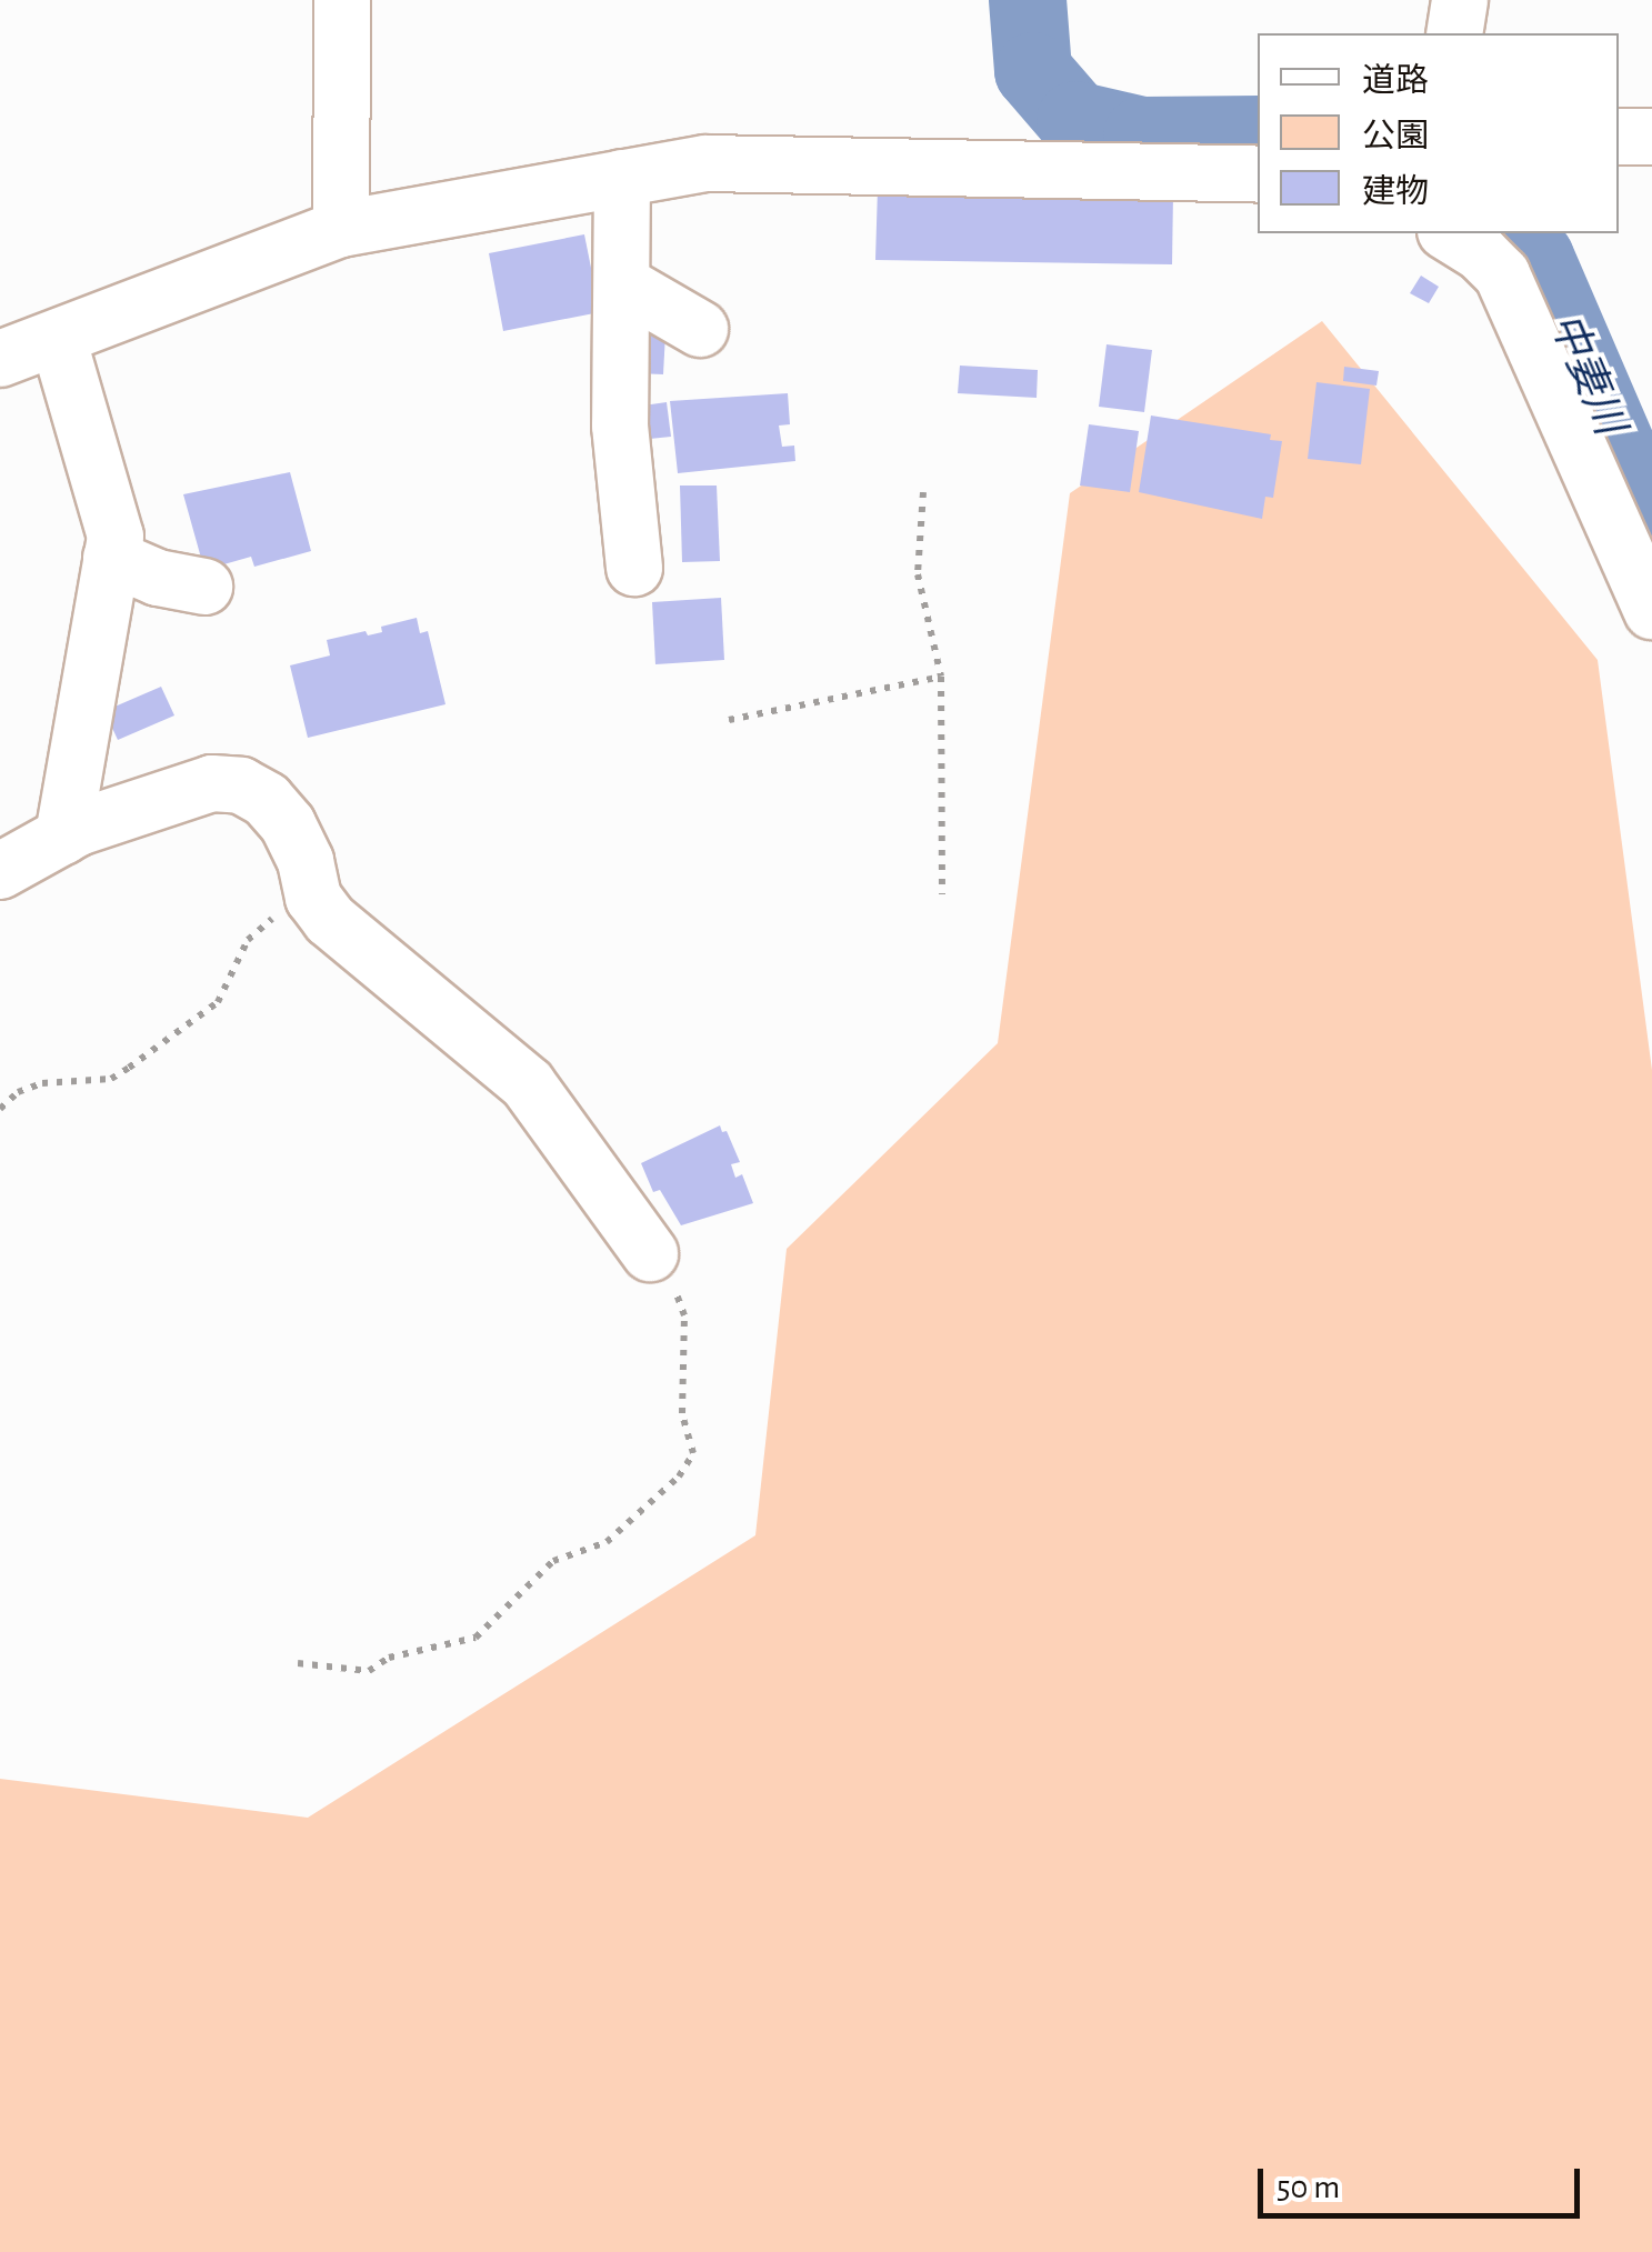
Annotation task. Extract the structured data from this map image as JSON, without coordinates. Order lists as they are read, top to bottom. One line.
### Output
{"water":["中妻川"],"legend":["道路","公園","建物"],"scale_bar":"50 m"}
